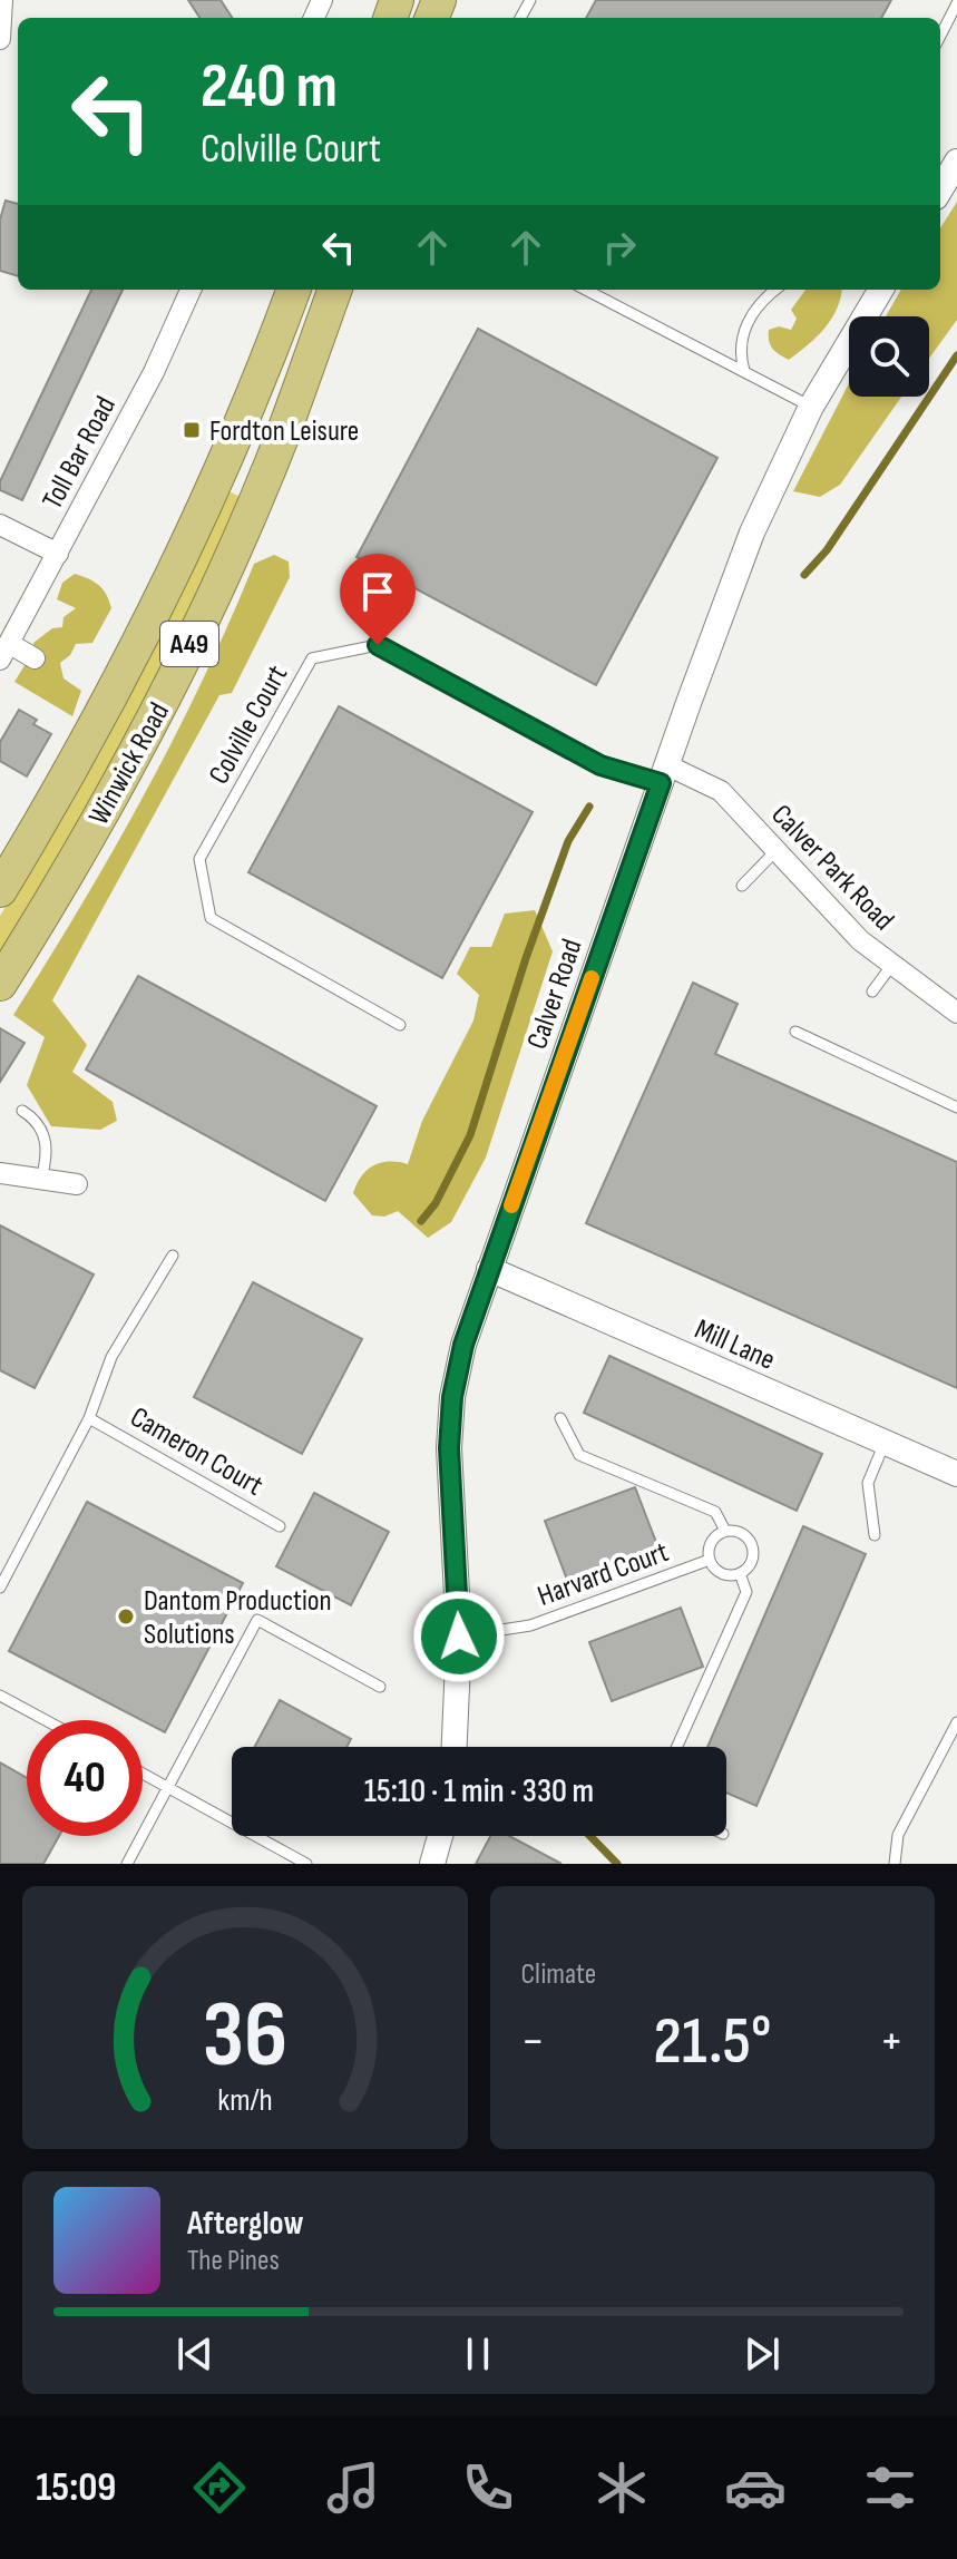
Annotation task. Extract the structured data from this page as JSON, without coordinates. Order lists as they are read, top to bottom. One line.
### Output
{"streets":{"highway":["A49","Winwick Road"],"street":["Toll Bar Road","Calver Park Road","Calver Road","Mill Lane"],"lane":["Colville Court","Cameron Court","Harvard Court"]},"crossings":[["Colville Court","Calver Park Road"],["Colville Court","Calver Road"],["Calver Park Road","Calver Road"],["Calver Road","Mill Lane"],["Calver Road","Harvard Court"]],"places":{"transit":["Fordton Leisure"],"other":["Dantom Production Solutions"]},"page":{"turn":["240 m","Colville Court"],"limit":"40","trip":"15:10 · 1 min · 330 m","tile":"Climate","heat":["−","21.5°","+"],"song":["Afterglow","The Pines"],"tabs":"15:09","gauge":["36","km/h"]}}
